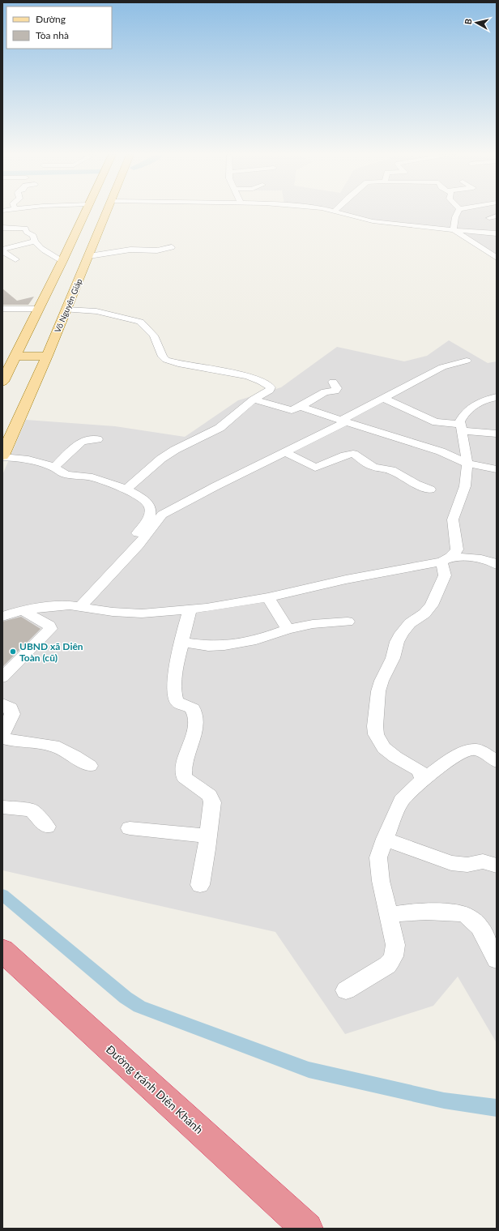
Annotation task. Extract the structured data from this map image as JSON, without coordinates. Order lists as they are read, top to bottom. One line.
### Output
{"streets":{"highway":["Đường tránh Diên Khánh"],"main road":["Võ Nguyên Giáp"]},"places":["UBND xã Diên Toàn (cũ)"],"legend":["Đường","Tòa nhà"],"north":"left"}
